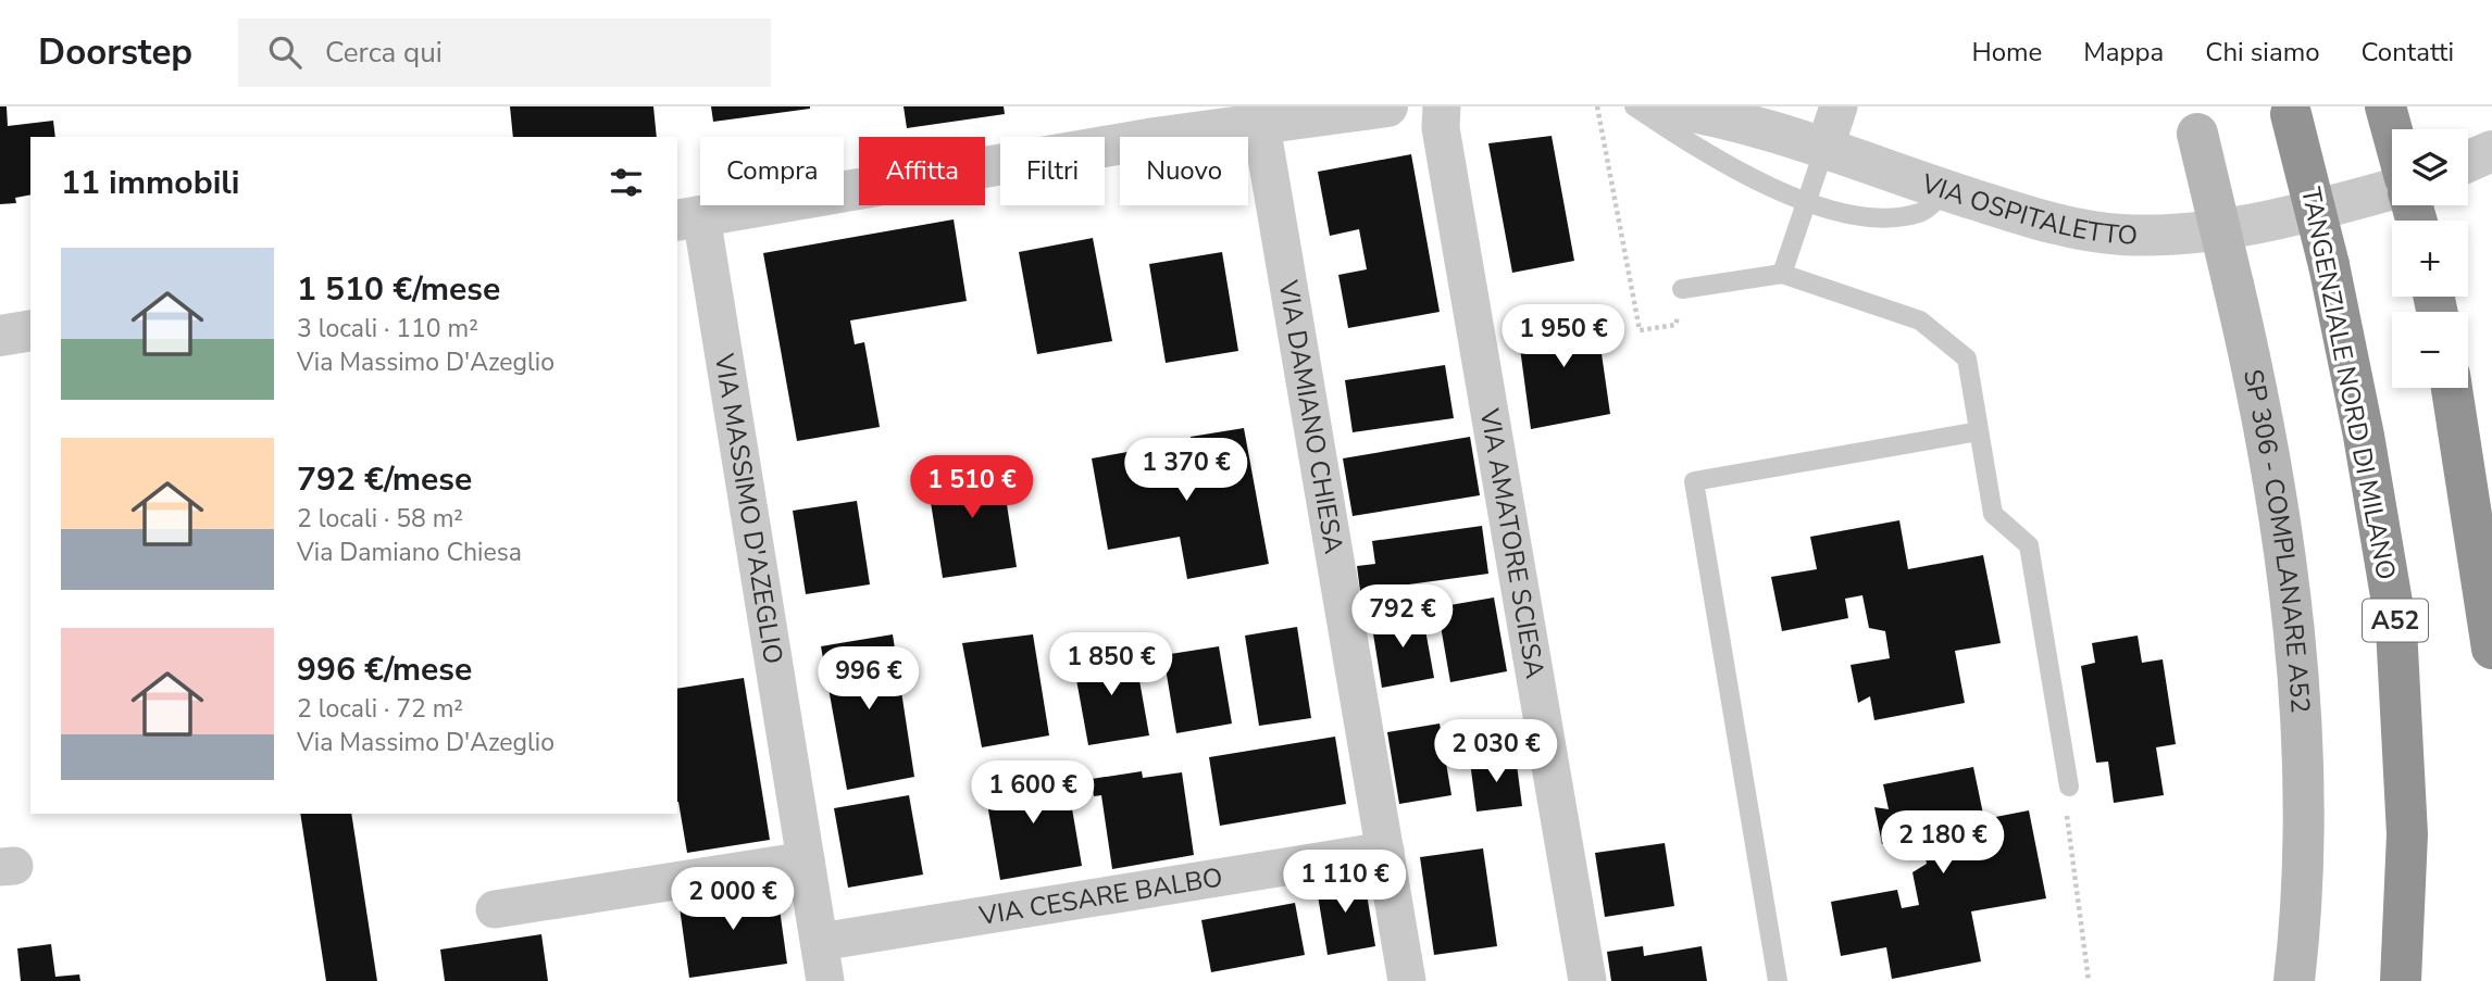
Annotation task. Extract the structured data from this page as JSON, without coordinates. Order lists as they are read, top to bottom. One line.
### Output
{"streets":{"highway":["TANGENZIALE NORD DI MILANO","A52"],"main road":["SP 306 - COMPLANARE A52"],"street":["VIA OSPITALETTO","VIA DAMIANO CHIESA","VIA MASSIMO D'AZEGLIO","VIA AMATORE SCIESA","VIA CESARE BALBO"]},"crossings":[["VIA DAMIANO CHIESA","VIA CESARE BALBO"],["VIA MASSIMO D'AZEGLIO","VIA CESARE BALBO"]],"page":{"header":"Doorstep","search":"Cerca qui","nav":["Home","Mappa","Chi siamo","Contatti"],"map_buttons":["+","−"],"chip":["Compra","Affitta","Filtri","Nuovo"],"heading":"11 immobili","list":[{"name":"1 510 €/mese","note":"3 locali · 110 m² · Via Massimo D'Azeglio"},{"name":"792 €/mese","note":"2 locali · 58 m² · Via Damiano Chiesa"},{"name":"996 €/mese","note":"2 locali · 72 m² · Via Massimo D'Azeglio"}],"price":["1 950 €","1 370 €","1 510 €","792 €","1 850 €","996 €","2 030 €","1 600 €","2 180 €","1 110 €","2 000 €"]}}
